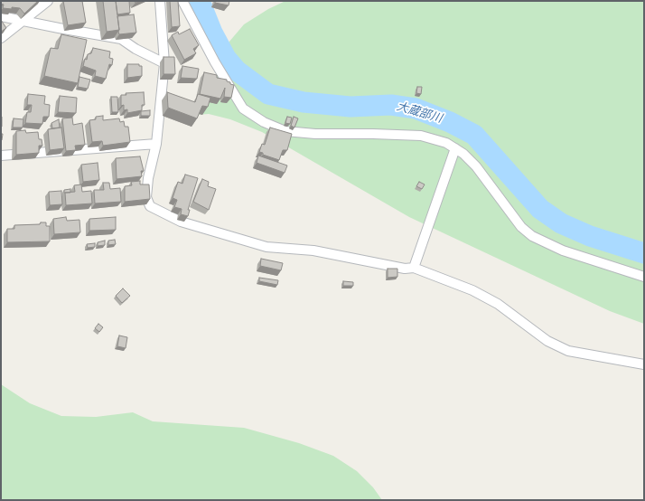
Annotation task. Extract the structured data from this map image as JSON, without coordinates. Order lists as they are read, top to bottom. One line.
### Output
{"water":["大蔵部川"]}
